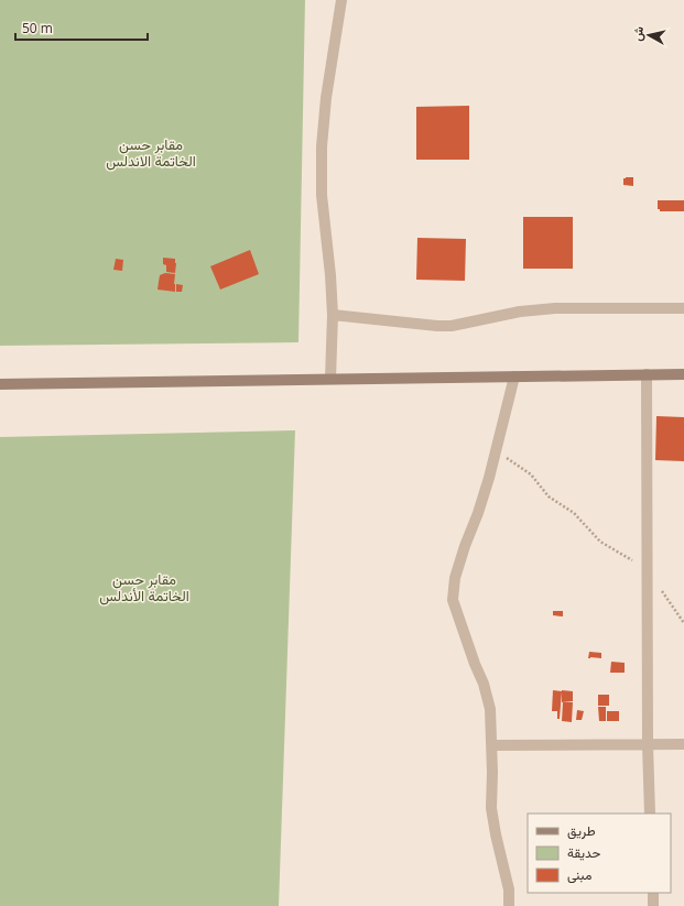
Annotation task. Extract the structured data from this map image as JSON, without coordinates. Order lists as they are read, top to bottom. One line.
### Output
{"parks":["مقابر حسن الخاتمة الاندلس","مقابر حسن الخاتمة الأندلس"],"legend":["طريق","حديقة","مبنى"],"scale_bar":"50 m","north":"left"}
